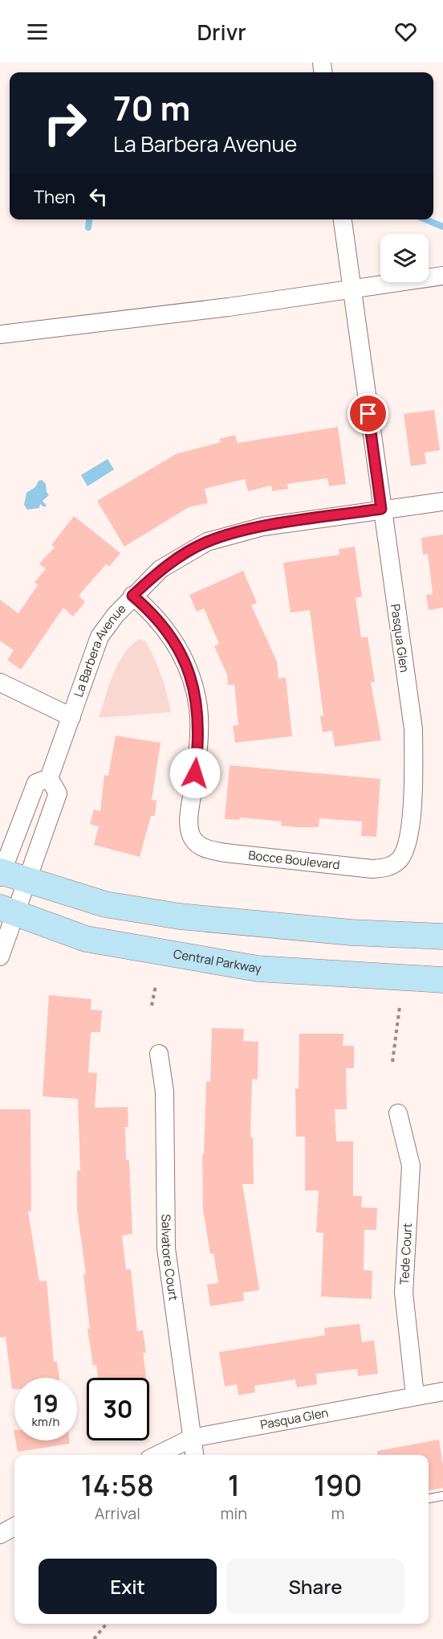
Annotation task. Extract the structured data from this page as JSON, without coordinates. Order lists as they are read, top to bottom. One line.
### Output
{"streets":{"main road":["Central Parkway"],"street":["Pasqua Glen","La Barbera Avenue","Bocce Boulevard","Tede Court","Salvatore Court"]},"crossings":[["Pasqua Glen","La Barbera Avenue"],["Pasqua Glen","Bocce Boulevard"],["Pasqua Glen","Tede Court"],["Pasqua Glen","Salvatore Court"],["La Barbera Avenue","Bocce Boulevard"],["La Barbera Avenue","Central Parkway"]],"page":{"header":"Drivr","turn":["70 m","La Barbera Avenue"],"then":"Then","speed":"19 km/h","limit":"30","eta":["14:58","Arrival","1","min","190","m"],"buttons":["Exit","Share"]}}
